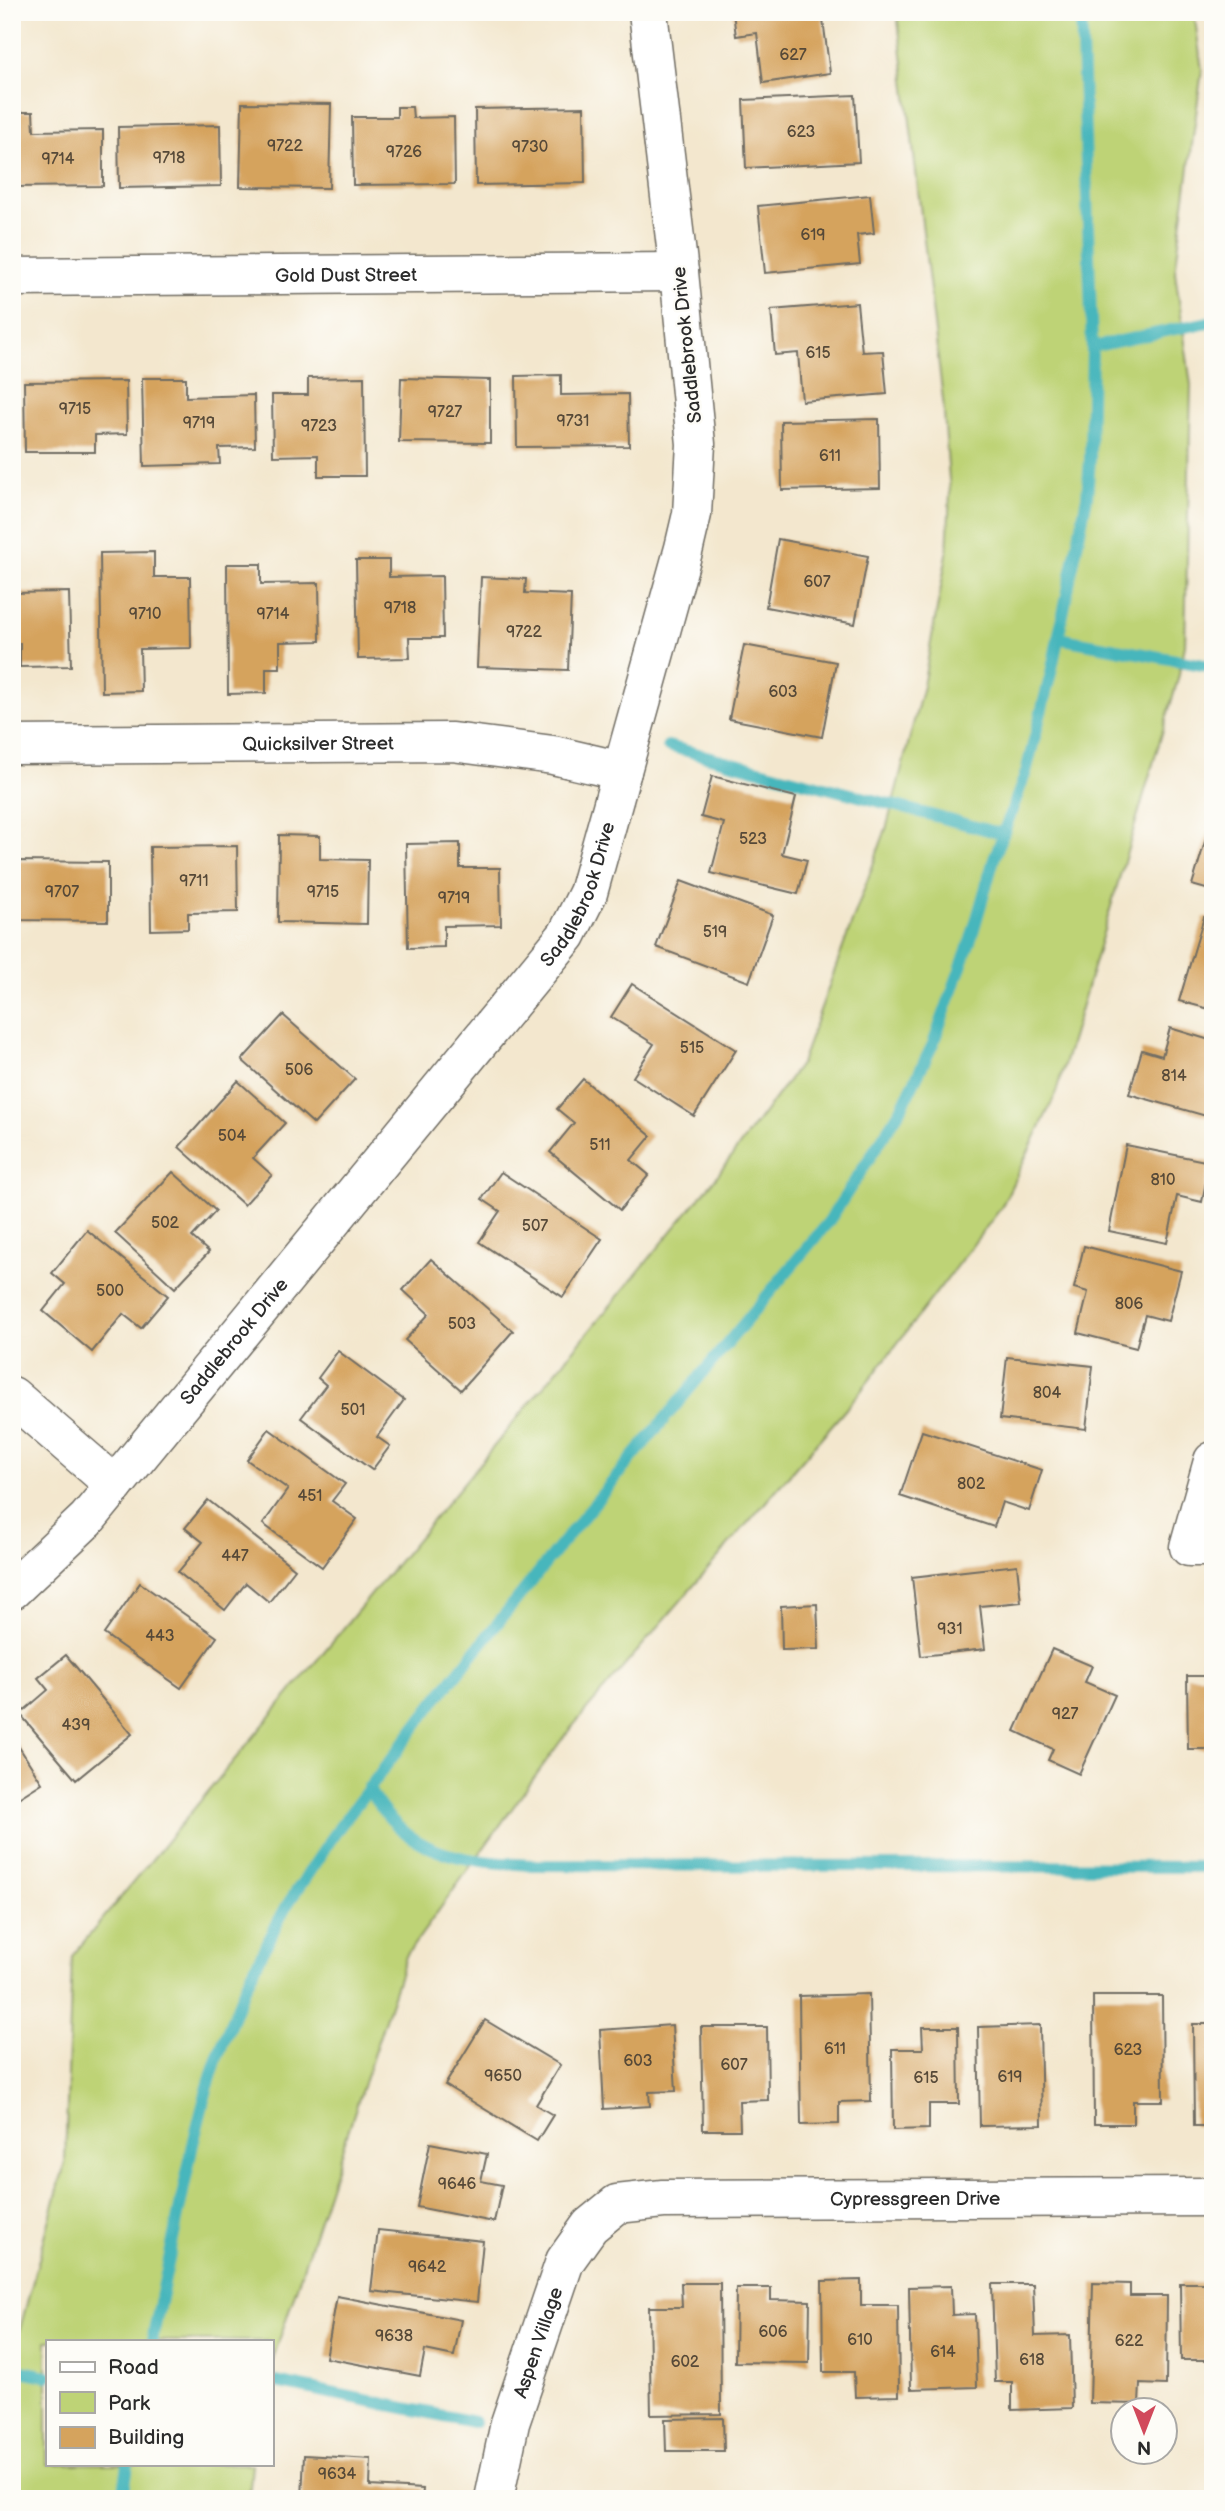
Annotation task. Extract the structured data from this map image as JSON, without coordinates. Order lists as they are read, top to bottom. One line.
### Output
{"streets":{"street":["Gold Dust Street","Saddlebrook Drive","Quicksilver Street","Cypressgreen Drive","Aspen Village"]},"crossings":[["Gold Dust Street","Saddlebrook Drive"],["Saddlebrook Drive","Quicksilver Street"],["Cypressgreen Drive","Aspen Village"]],"house_numbers":["627","623","9722","9730","9726","9718","9714","619","615","9715","9727","9731","9719","9723","611","607","9718","9710","9714","9722","603","523","9711","9707","9715","9719","519","515","506","814","504","511","810","502","507","500","806","503","804","501","802","451","447","931","443","927","439","611","623","603","607","9650","619","615","9646","9642","606","9638","610","622","614","618","602","9634"],"legend":["Road","Park","Building"],"north":"bottom"}
